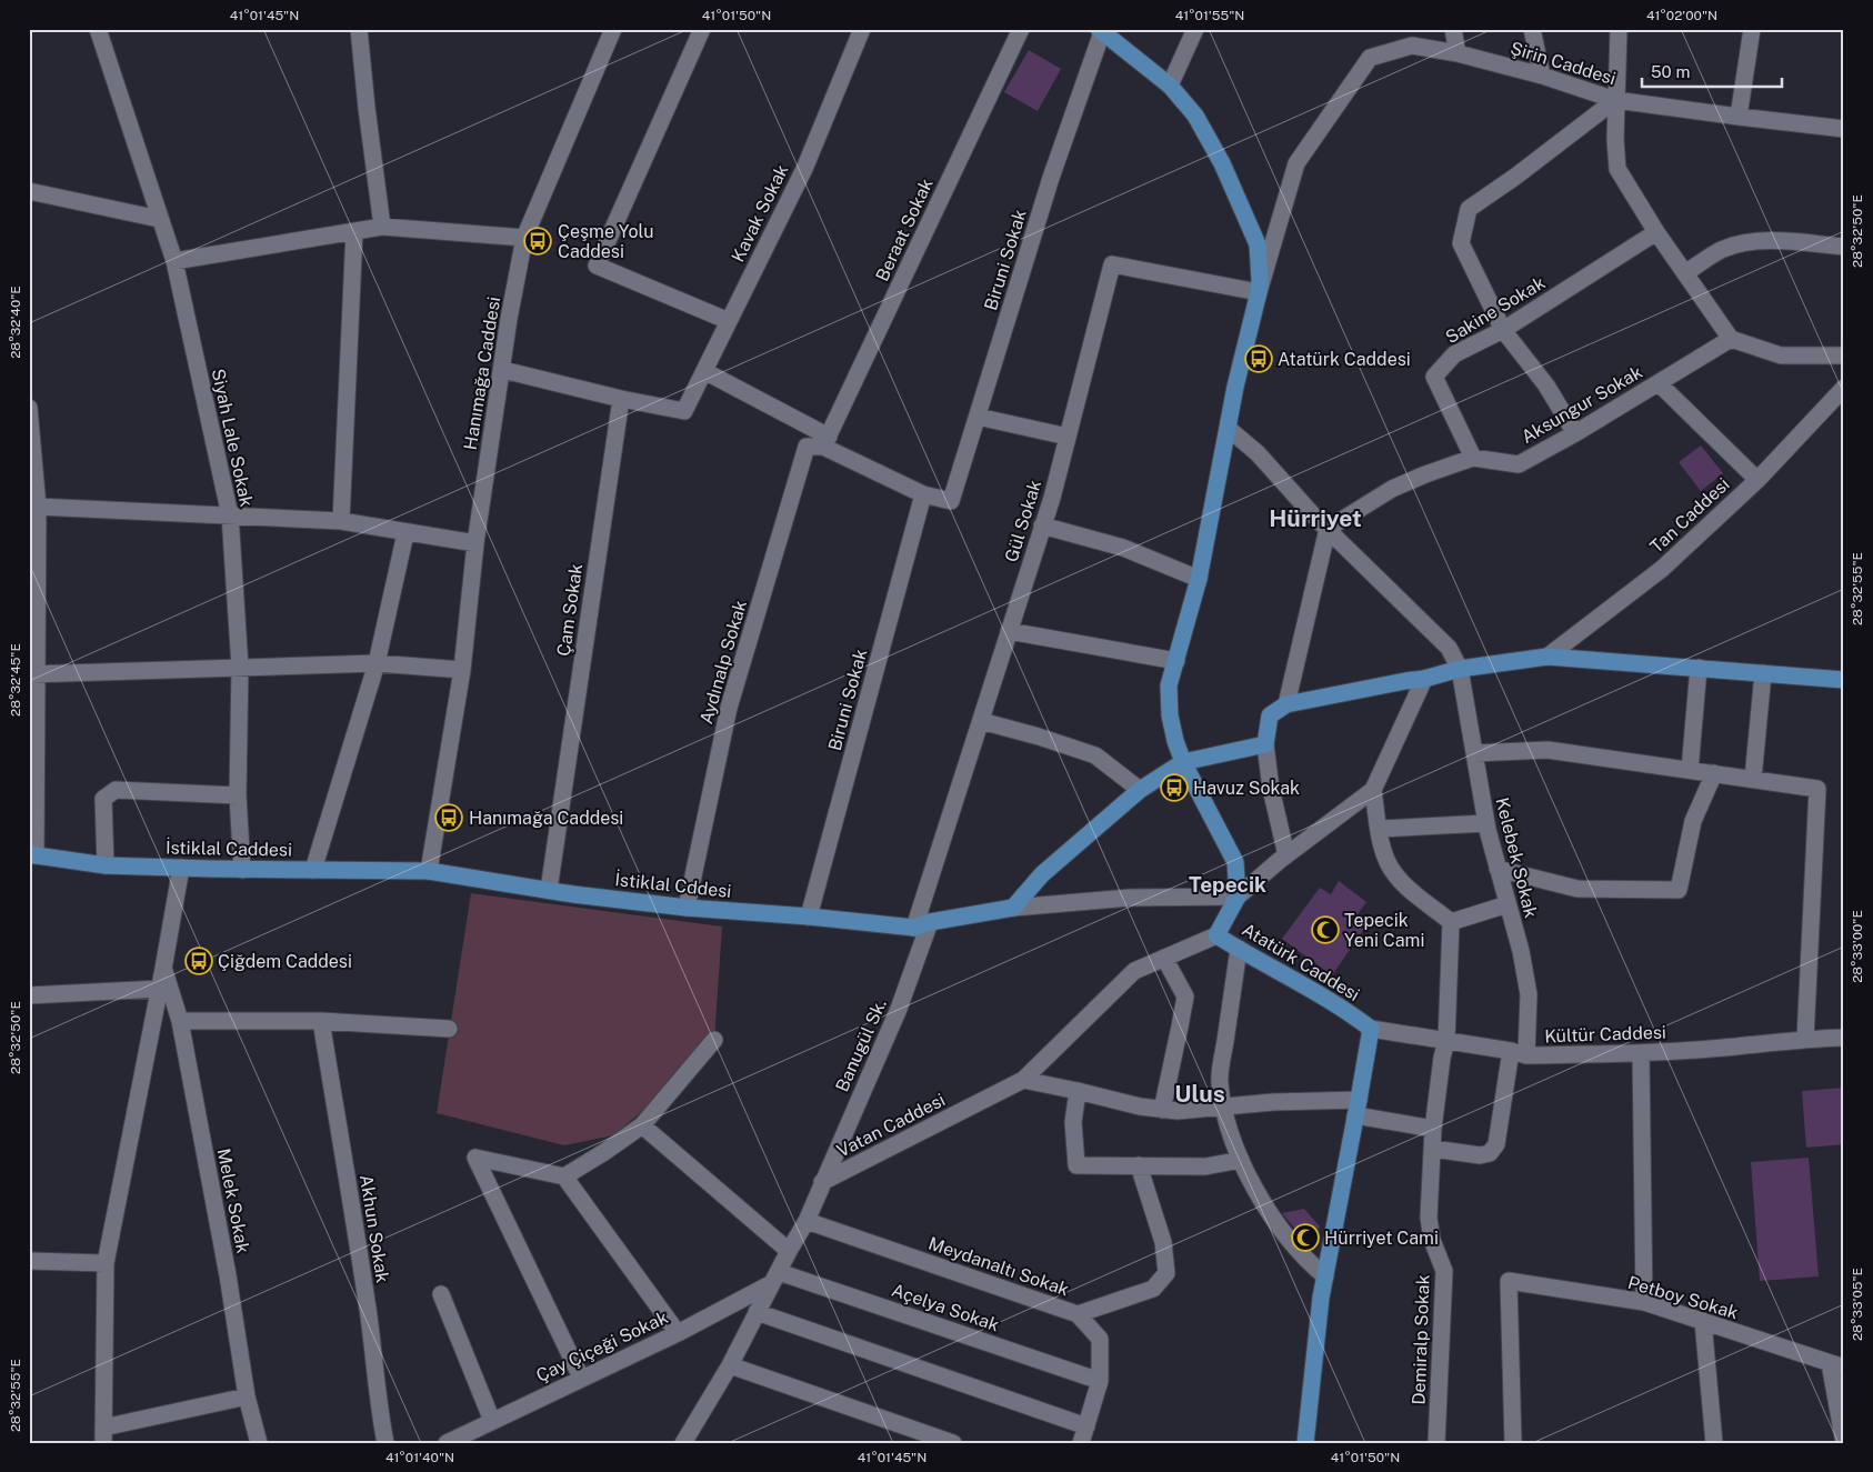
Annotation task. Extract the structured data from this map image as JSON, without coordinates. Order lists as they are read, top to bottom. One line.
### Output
{"streets":{"main road":["İstiklal Caddesi","İstiklal Cddesi","Atatürk Caddesi"],"street":["Şirin Caddesi","Kavak Sokak","Beraat Sokak","Biruni Sokak","Sakine Sokak","Hanımağa Caddesi","Aksungur Sokak","Siyah Lale Sokak","Tan Caddesi","Gül Sokak","Çam Sokak","Aydınalp Sokak","Kelebek Sokak","Kültür Caddesi","Banugül Sk.","Vatan Caddesi","Melek Sokak","Akhun Sokak","Meydanaltı Sokak","Petboy Sokak","Açelya Sokak","Demiralp Sokak","Çay Çiçeği Sokak"]},"crossings":[["Şirin Caddesi","Gül Sokak"],["Şirin Caddesi","Atatürk Caddesi"],["Kavak Sokak","Çam Sokak"],["Beraat Sokak","Aydınalp Sokak"],["Biruni Sokak","İstiklal Cddesi"],["Biruni Sokak","Atatürk Caddesi"],["Sakine Sokak","Aksungur Sokak"],["Hanımağa Caddesi","İstiklal Caddesi"],["Hanımağa Caddesi","İstiklal Cddesi"],["Siyah Lale Sokak","İstiklal Caddesi"],["Gül Sokak","İstiklal Cddesi"],["Gül Sokak","Atatürk Caddesi"],["Gül Sokak","Banugül Sk."],["Çam Sokak","İstiklal Cddesi"],["Aydınalp Sokak","İstiklal Cddesi"],["İstiklal Caddesi","İstiklal Cddesi"],["Kelebek Sokak","Kültür Caddesi"],["Kelebek Sokak","Demiralp Sokak"],["İstiklal Cddesi","Banugül Sk."],["Atatürk Caddesi","Kültür Caddesi"],["Atatürk Caddesi","Vatan Caddesi"],["Kültür Caddesi","Demiralp Sokak"],["Banugül Sk.","Vatan Caddesi"],["Meydanaltı Sokak","Açelya Sokak"],["Açelya Sokak","Çay Çiçeği Sokak"]],"districts":["Hürriyet","Tepecik","Ulus"],"places":{"bus stop":["Çeşme Yolu Caddesi","Atatürk Caddesi","Havuz Sokak","Hanımağa Caddesi","Çiğdem Caddesi"],"mosque":["Tepecik Yeni Cami","Hürriyet Cami"]},"scale_bar":"50 m","coordinates":["41°01'45\"N","41°01'50\"N","41°01'55\"N","41°02'00\"N","28°32'50\"E","28°32'40\"E","28°32'55\"E","28°32'45\"E","28°33'00\"E","28°33'05\"E","41°01'40\"N"]}
